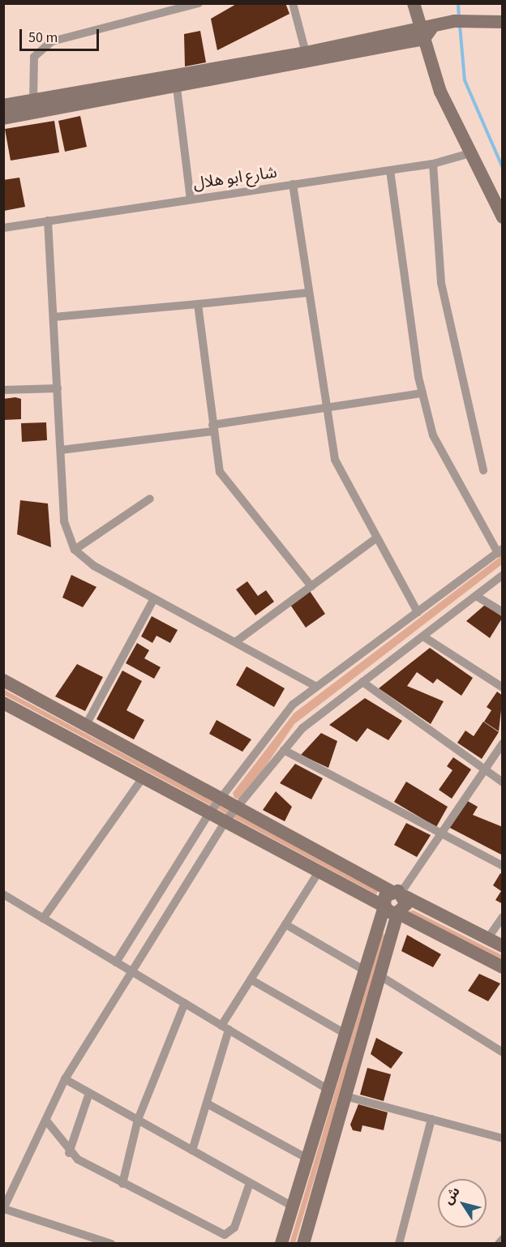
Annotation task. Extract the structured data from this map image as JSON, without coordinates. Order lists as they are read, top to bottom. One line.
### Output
{"streets":{"street":["شارع ابو هلال"]},"scale_bar":"50 m","north":"top left"}
